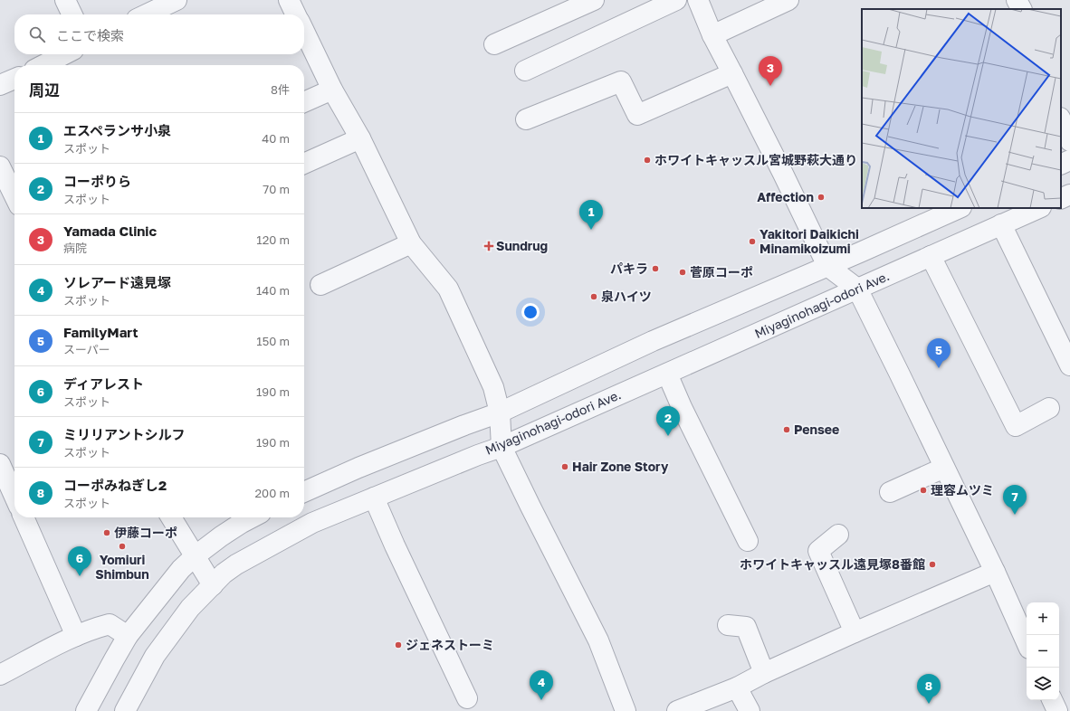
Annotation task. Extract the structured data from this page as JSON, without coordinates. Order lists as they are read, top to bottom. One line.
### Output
{"streets":{"street":["Miyaginohagi-odori Ave."]},"places":{"other":["ホワイトキャッスル宮城野萩大通り","Affection","Yakitori Daikichi Minamikoizumi","パキラ","菅原コーポ","泉ハイツ","Pensee","Hair Zone Story","理容ムツミ","伊藤コーポ","Yomiuri Shimbun","ホワイトキャッスル遠見塚8番館","ジェネストーミ"],"health":["Sundrug"]},"page":{"search":"ここで検索","pins":["3","1","5","2","7","6","4","8"],"heading":["周辺","8件"],"list":[{"mark":"1","name":"エスペランサ小泉","note":"スポット","value":"40 m"},{"mark":"2","name":"コーポりら","note":"スポット","value":"70 m"},{"mark":"3","name":"Yamada Clinic","note":"病院","value":"120 m"},{"mark":"4","name":"ソレアード遠見塚","note":"スポット","value":"140 m"},{"mark":"5","name":"FamilyMart","note":"スーパー","value":"150 m"},{"mark":"6","name":"ディアレスト","note":"スポット","value":"190 m"},{"mark":"7","name":"ミリリアントシルフ","note":"スポット","value":"190 m"},{"mark":"8","name":"コーポみねぎし2","note":"スポット","value":"200 m"}],"map_buttons":["+","−"]}}
